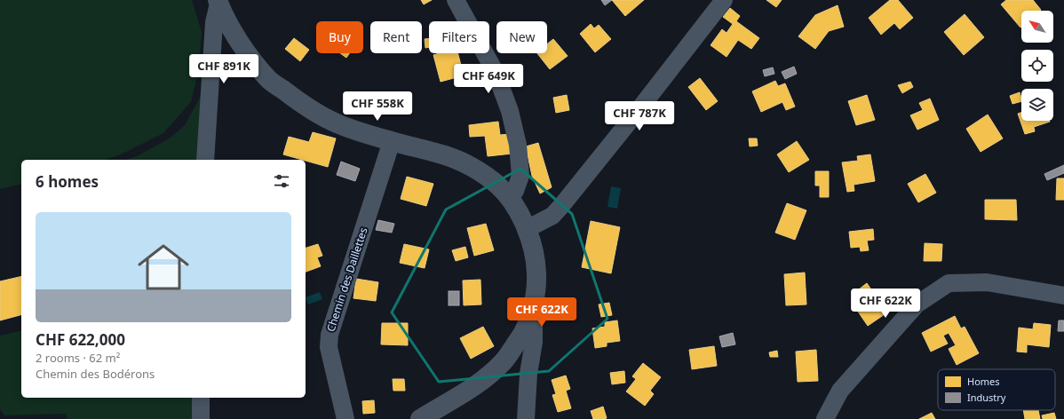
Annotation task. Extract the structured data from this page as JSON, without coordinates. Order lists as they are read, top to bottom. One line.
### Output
{"streets":{"street":["Chemin des Daillettes"]},"legend":["Homes","Industry"],"north":"top left","page":{"chip":["Buy","Rent","Filters","New"],"price":["CHF 891K","CHF 649K","CHF 558K","CHF 787K","CHF 622K","CHF 622K"],"heading":"6 homes","list":[{"name":"CHF 622,000","note":"2 rooms · 62 m² · Chemin des Bodérons"}]}}
